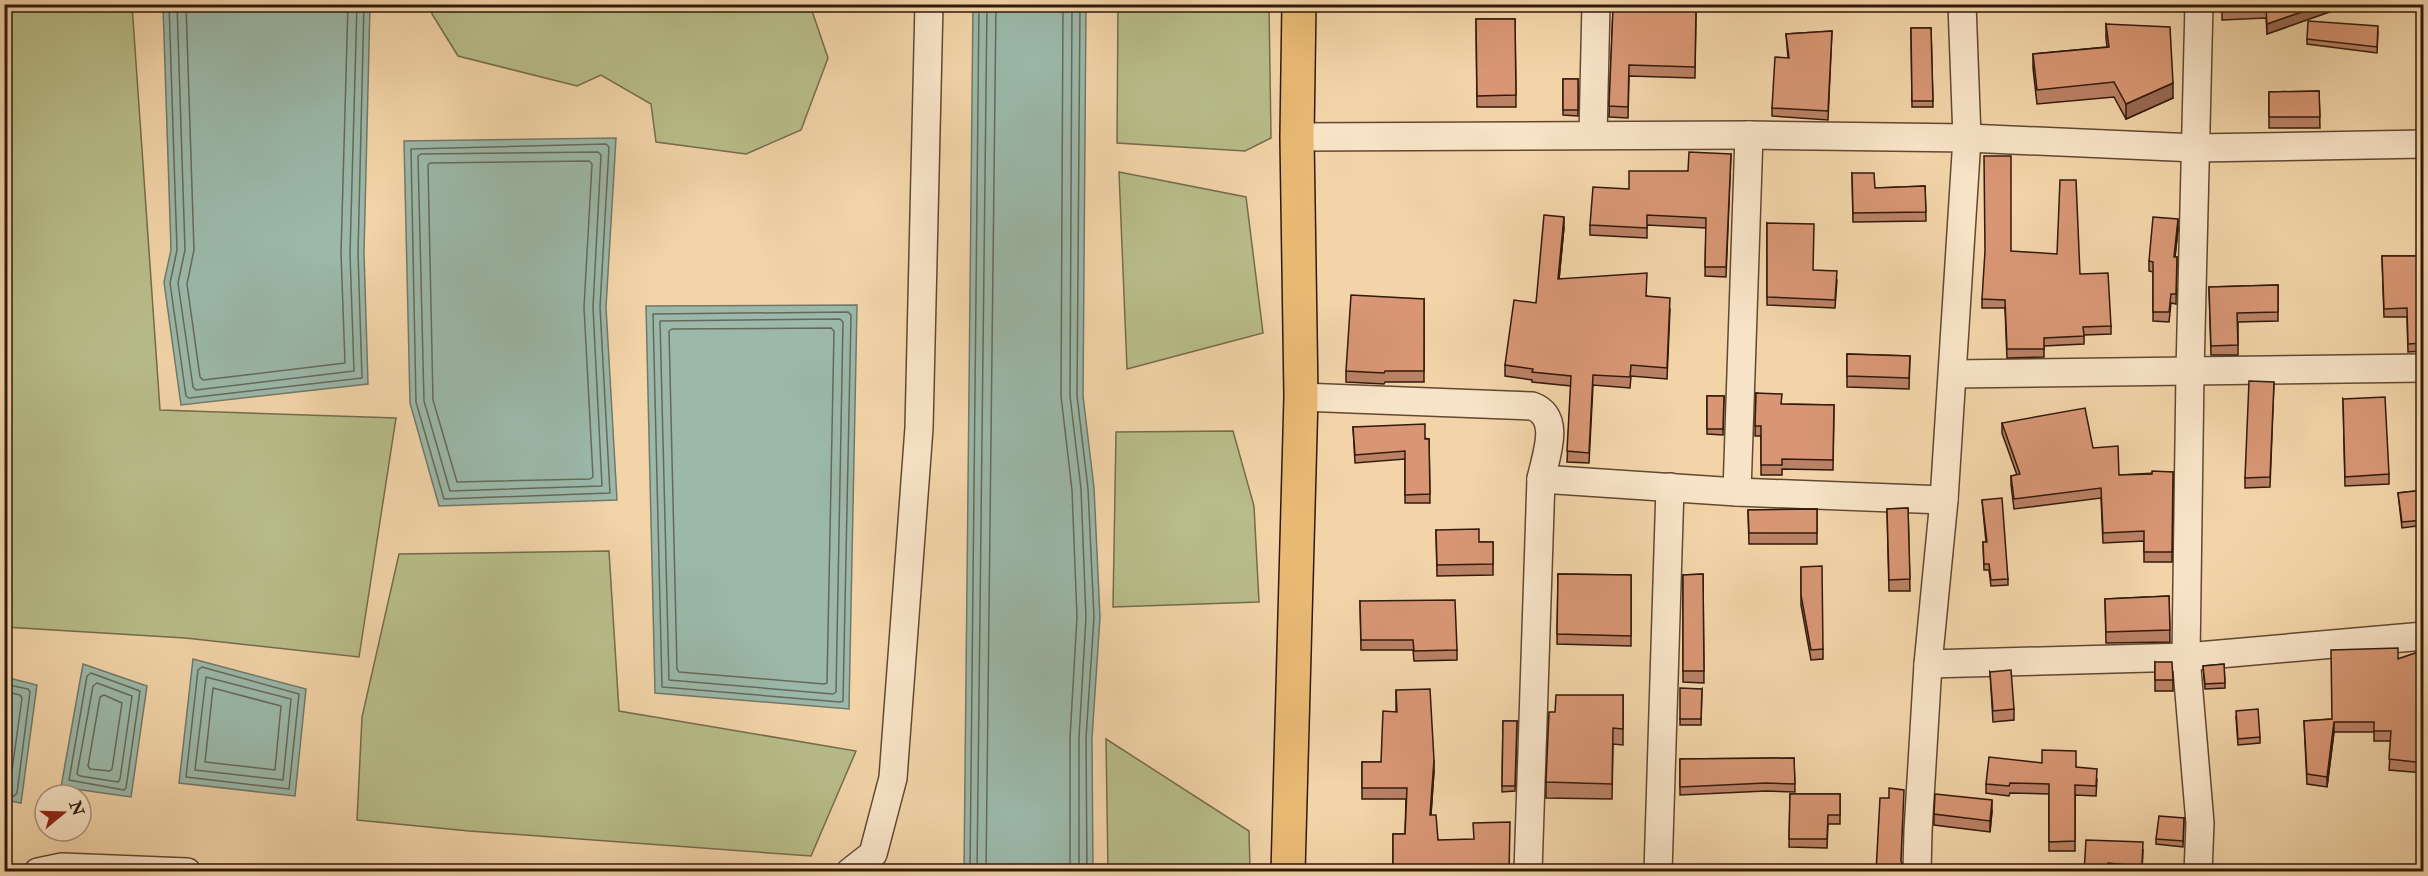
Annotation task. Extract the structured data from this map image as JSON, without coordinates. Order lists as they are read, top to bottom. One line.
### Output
{"north":"right"}
